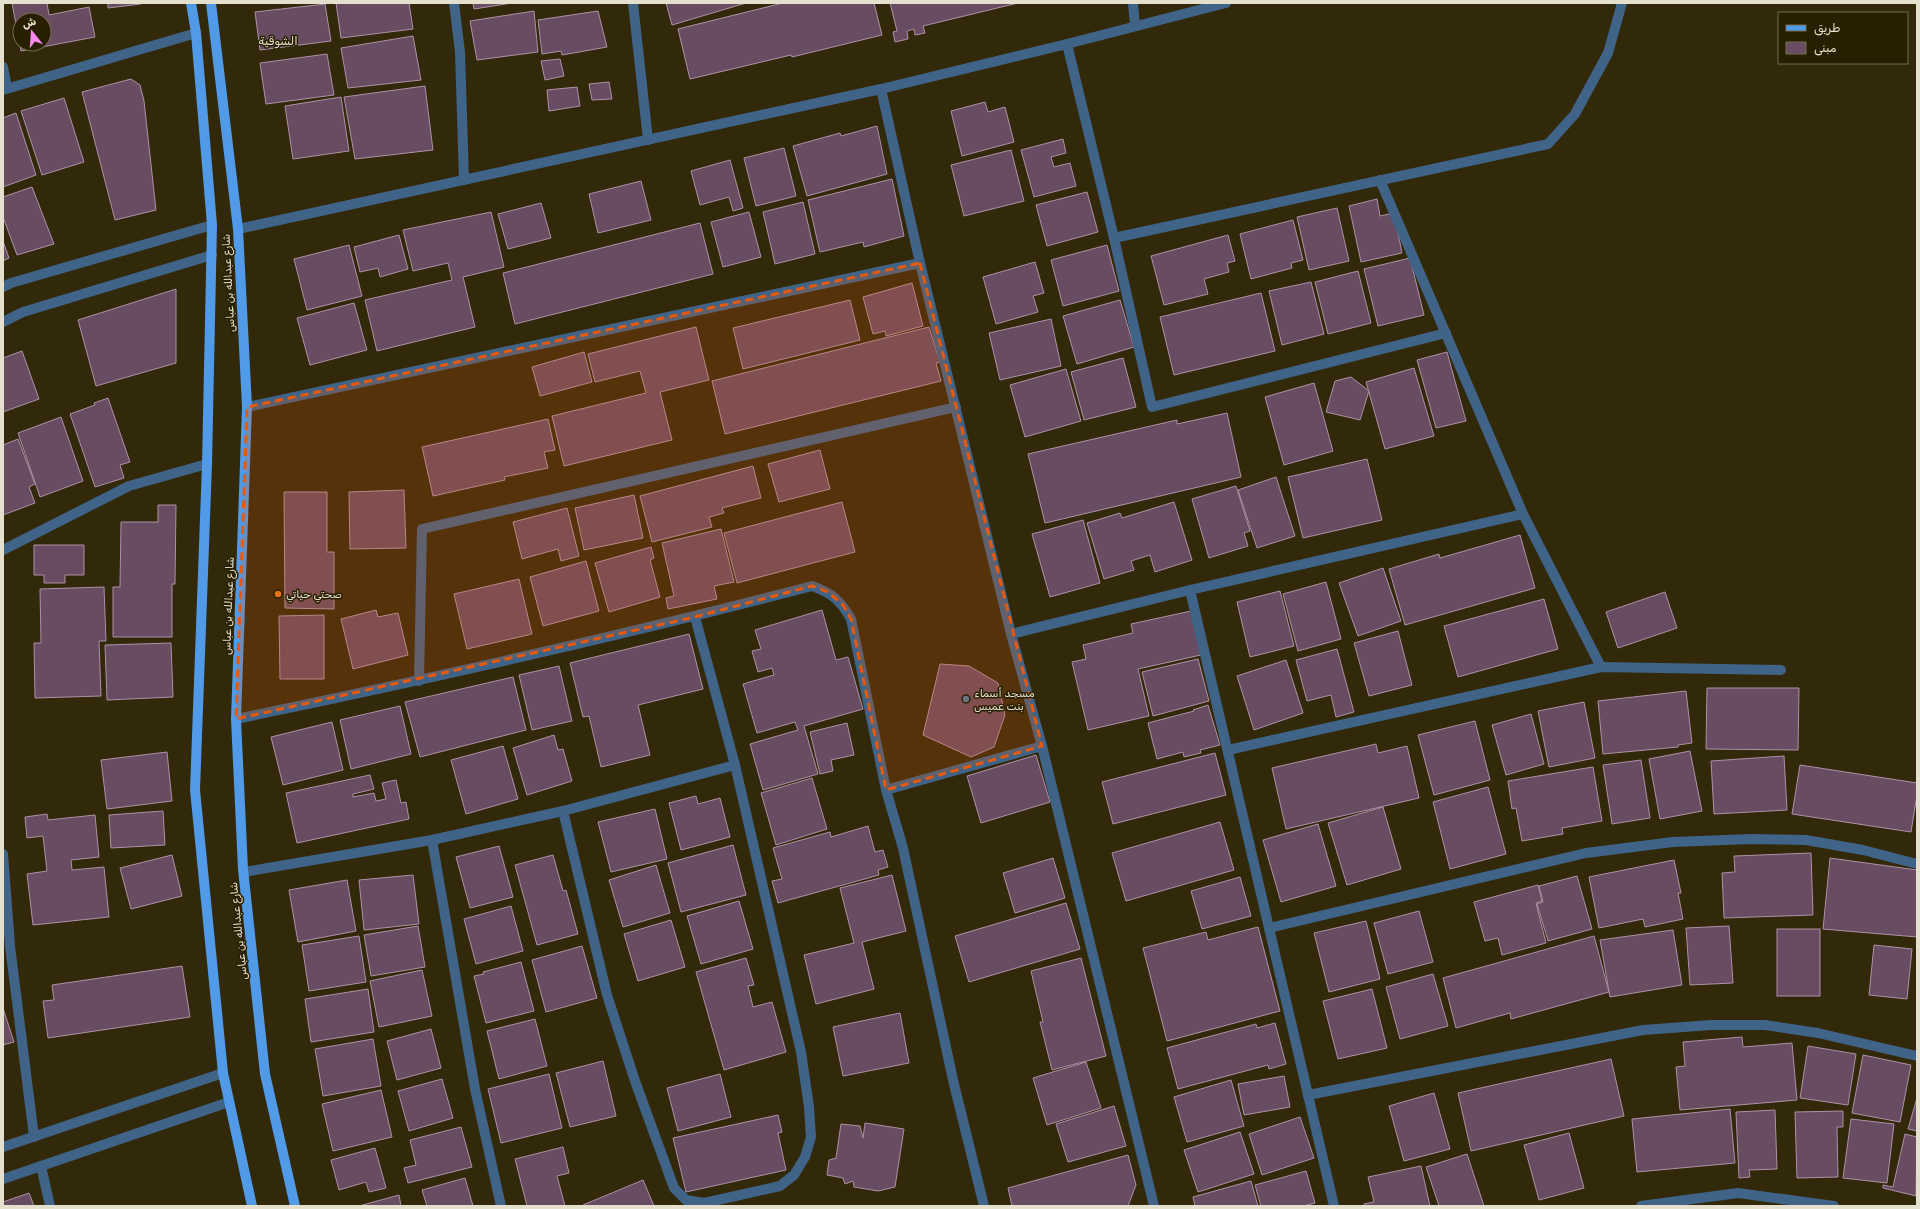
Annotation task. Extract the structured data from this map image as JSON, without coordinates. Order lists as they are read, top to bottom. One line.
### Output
{"streets":{"main road":["شارع عبدالله بن عباس"]},"districts":["الشوقية"],"places":["صحتي حياتي","مسجد أسماء بنت عميس"],"legend":["طريق","مبنى"],"north":"top"}
